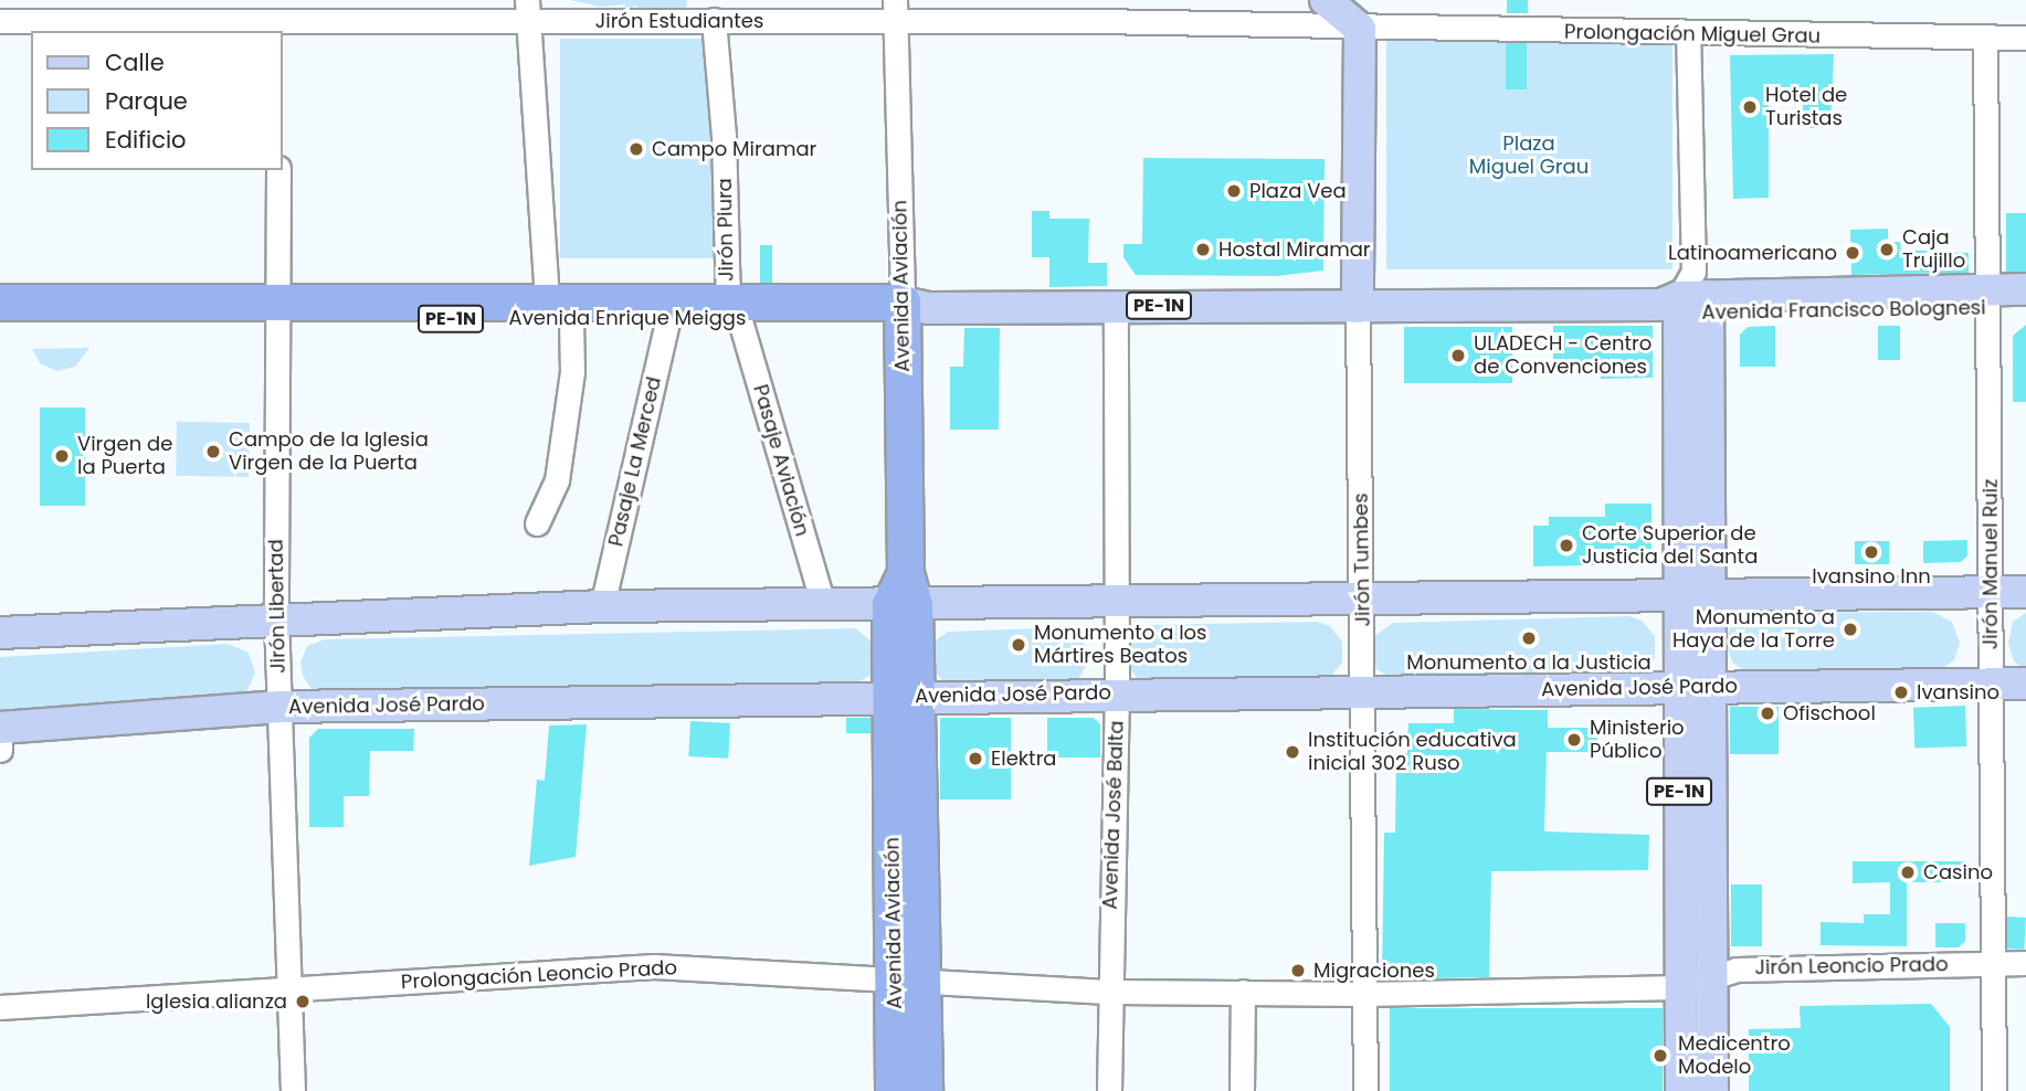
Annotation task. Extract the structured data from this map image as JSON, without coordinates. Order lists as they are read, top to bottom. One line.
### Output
{"streets":{"highway":["Avenida Aviación","PE-1N","Avenida Enrique Meiggs"],"main road":["Avenida Francisco Bolognesi","Jirón Tumbes","Avenida José Pardo"],"street":["Jirón Estudiantes","Prolongación Miguel Grau","Jirón Piura","Pasaje Aviación","Pasaje La Merced","Jirón Manuel Ruiz","Jirón Libertad","Avenida José Balta","Jirón Leoncio Prado","Prolongación Leoncio Prado"]},"crossings":[["Jirón Estudiantes","Prolongación Miguel Grau"],["Jirón Estudiantes","Jirón Piura"],["Jirón Estudiantes","Avenida Aviación"],["Jirón Estudiantes","Jirón Tumbes"],["Prolongación Miguel Grau","Jirón Tumbes"],["Prolongación Miguel Grau","Jirón Manuel Ruiz"],["Jirón Piura","Avenida Enrique Meiggs"],["Jirón Piura","Pasaje Aviación"],["Avenida Aviación","Avenida Enrique Meiggs"],["Avenida Aviación","Avenida José Pardo"],["Avenida Aviación","Prolongación Leoncio Prado"],["PE-1N","Avenida Francisco Bolognesi"],["PE-1N","Avenida José Pardo"],["PE-1N","Jirón Leoncio Prado"],["PE-1N","Prolongación Leoncio Prado"],["Avenida Francisco Bolognesi","Avenida Enrique Meiggs"],["Avenida Francisco Bolognesi","Jirón Tumbes"],["Avenida Francisco Bolognesi","Jirón Manuel Ruiz"],["Avenida Enrique Meiggs","Pasaje Aviación"],["Avenida Enrique Meiggs","Pasaje La Merced"],["Avenida Enrique Meiggs","Jirón Tumbes"],["Avenida Enrique Meiggs","Jirón Libertad"],["Avenida Enrique Meiggs","Avenida José Balta"],["Jirón Tumbes","Avenida José Pardo"],["Jirón Tumbes","Prolongación Leoncio Prado"],["Jirón Manuel Ruiz","Avenida José Pardo"],["Jirón Manuel Ruiz","Jirón Leoncio Prado"],["Jirón Libertad","Avenida José Pardo"],["Jirón Libertad","Prolongación Leoncio Prado"],["Avenida José Pardo","Avenida José Balta"],["Avenida José Balta","Prolongación Leoncio Prado"],["Jirón Leoncio Prado","Prolongación Leoncio Prado"]],"parks":["Plaza Miguel Grau"],"places":["Hotel de Turistas","Campo Miramar","Plaza Vea","Hostal Miramar","Caja Trujillo","Latinoamericano","ULADECH - Centro de Convenciones","Campo de la Iglesia Virgen de la Puerta","Virgen de la Puerta","Corte Superior de Justicia del Santa","Ivansino Inn","Monumento a Haya de la Torre","Monumento a la Justicia","Monumento a los Mártires Beatos","Ivansino","Ofischool","Ministerio Público","Institución educativa inicial 302 Ruso","Elektra","Casino","Migraciones","Iglesia alianza","Medicentro Modelo"],"legend":["Calle","Parque","Edificio"]}
